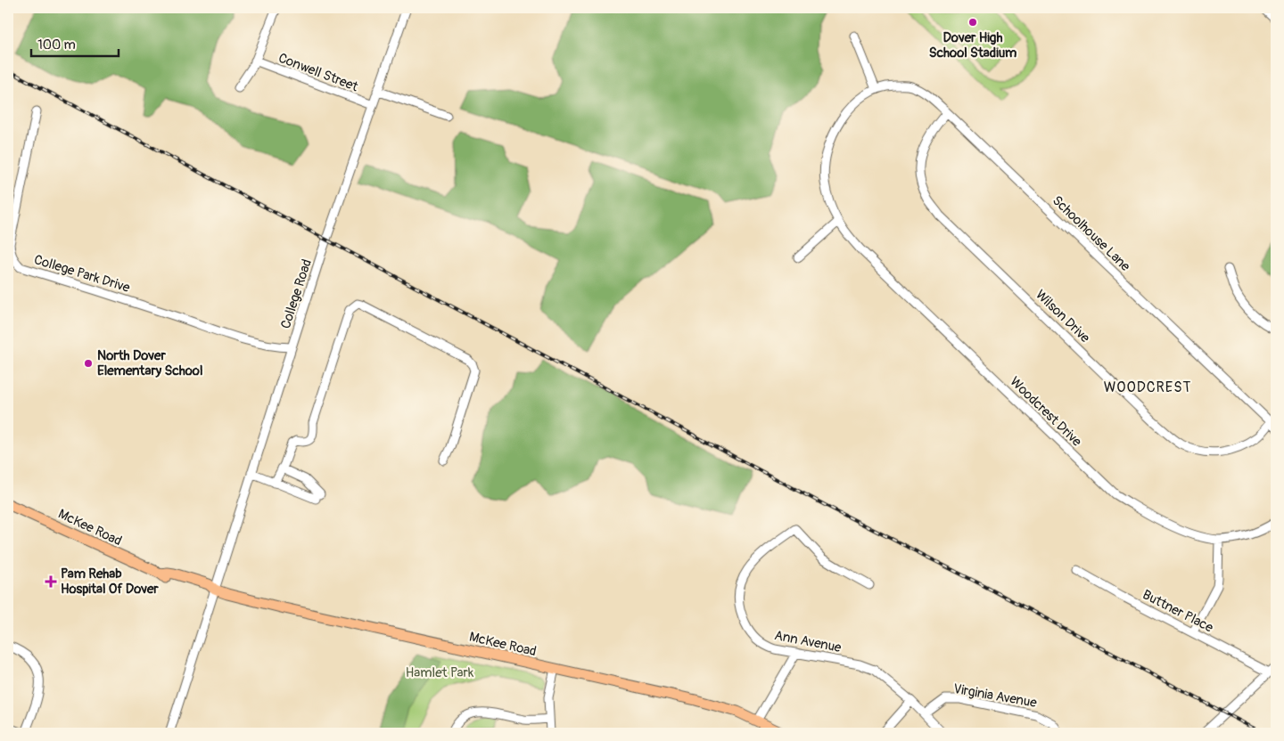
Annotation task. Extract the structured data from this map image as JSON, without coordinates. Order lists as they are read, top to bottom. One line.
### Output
{"streets":{"main road":["McKee Road"],"street":["Conwell Street","Schoolhouse Lane","College Park Drive","College Road","Wilson Drive","Woodcrest Drive","Buttner Place","Ann Avenue","Virginia Avenue"]},"crossings":[["Conwell Street","College Road"],["Schoolhouse Lane","Wilson Drive"],["Schoolhouse Lane","Woodcrest Drive"],["College Park Drive","College Road"],["College Road","McKee Road"],["Ann Avenue","Virginia Avenue"]],"districts":["WOODCREST"],"parks":["Hamlet Park"],"places":{"other":["Dover High School Stadium","North Dover Elementary School"],"health":["Pam Rehab Hospital Of Dover"]},"scale_bar":"100 m"}
